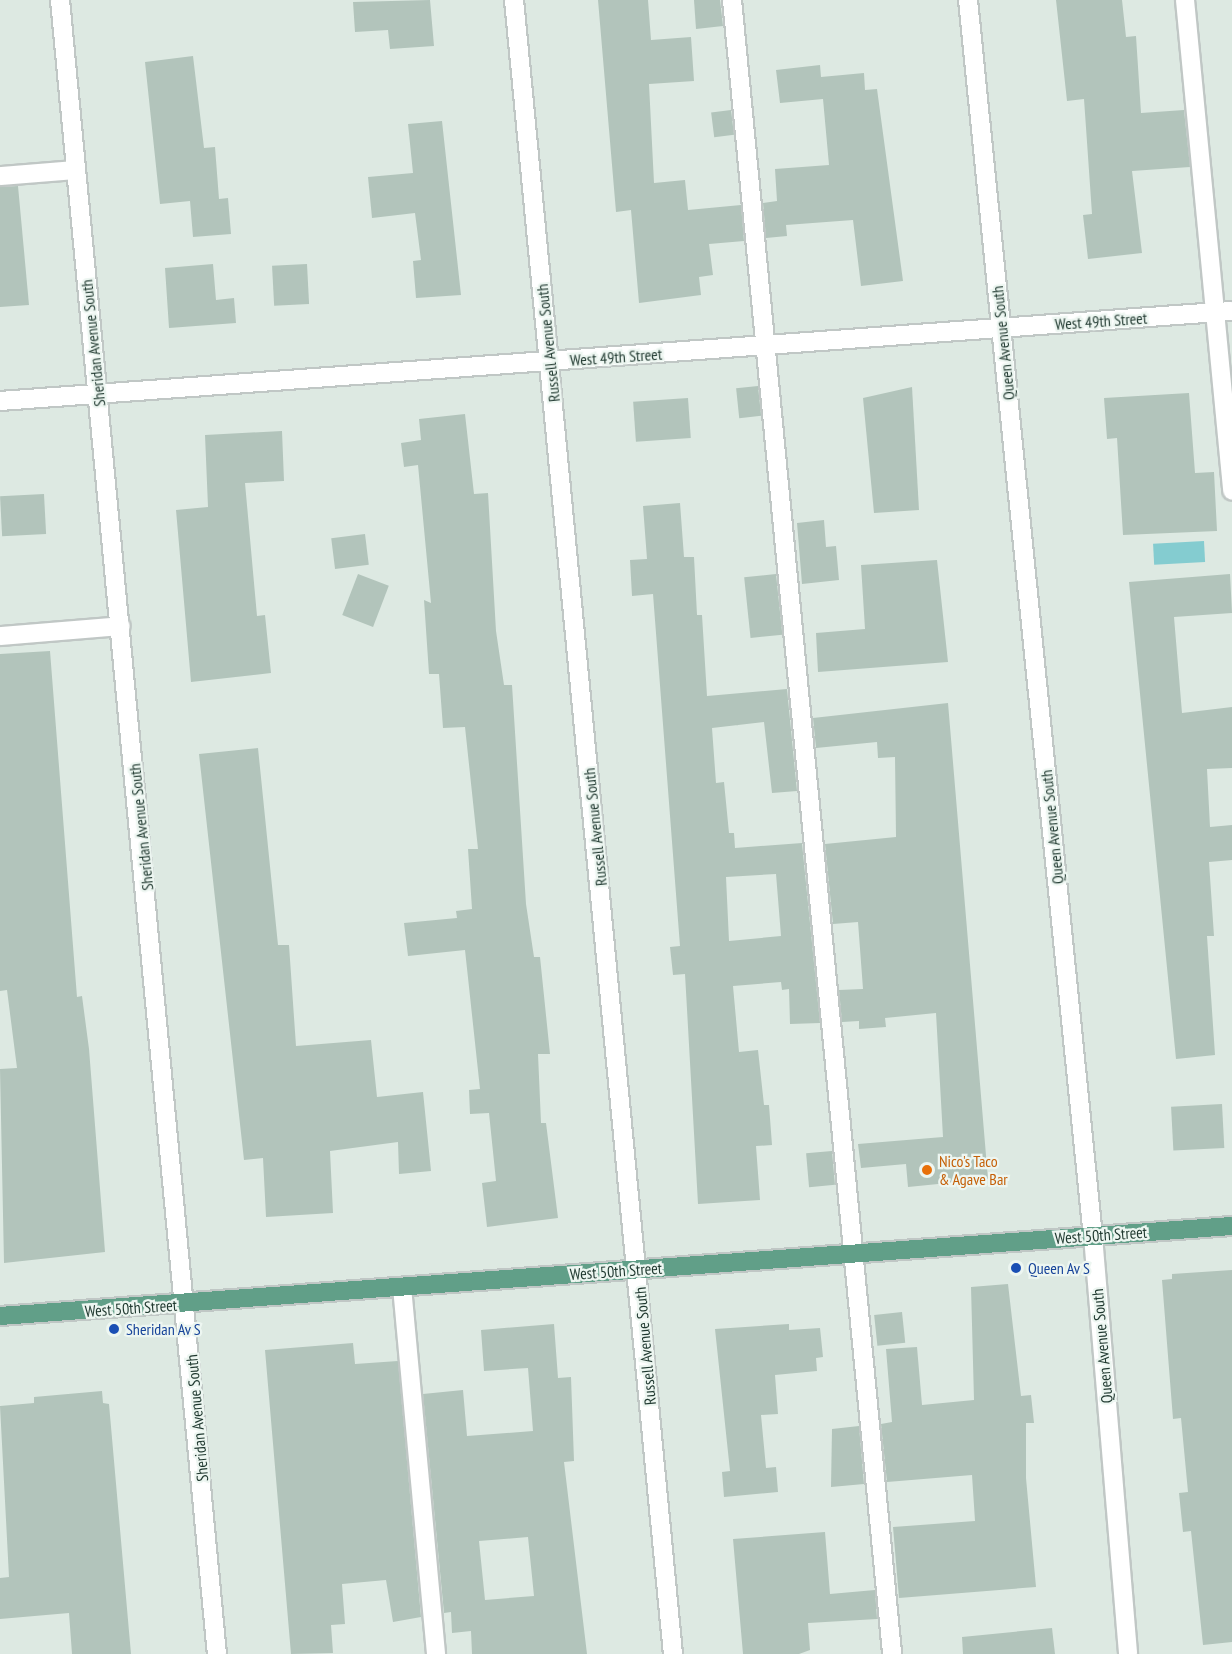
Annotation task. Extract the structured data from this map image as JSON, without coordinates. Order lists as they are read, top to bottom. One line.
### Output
{"streets":{"main road":["West 50th Street"],"street":["West 49th Street","Sheridan Avenue South","Russell Avenue South","Queen Avenue South"]},"crossings":[["West 49th Street","Sheridan Avenue South"],["West 49th Street","Russell Avenue South"],["West 49th Street","Queen Avenue South"],["Sheridan Avenue South","West 50th Street"],["Russell Avenue South","West 50th Street"],["Queen Avenue South","West 50th Street"]],"places":["Nico's Taco & Agave Bar","Queen Av S","Sheridan Av S"]}
